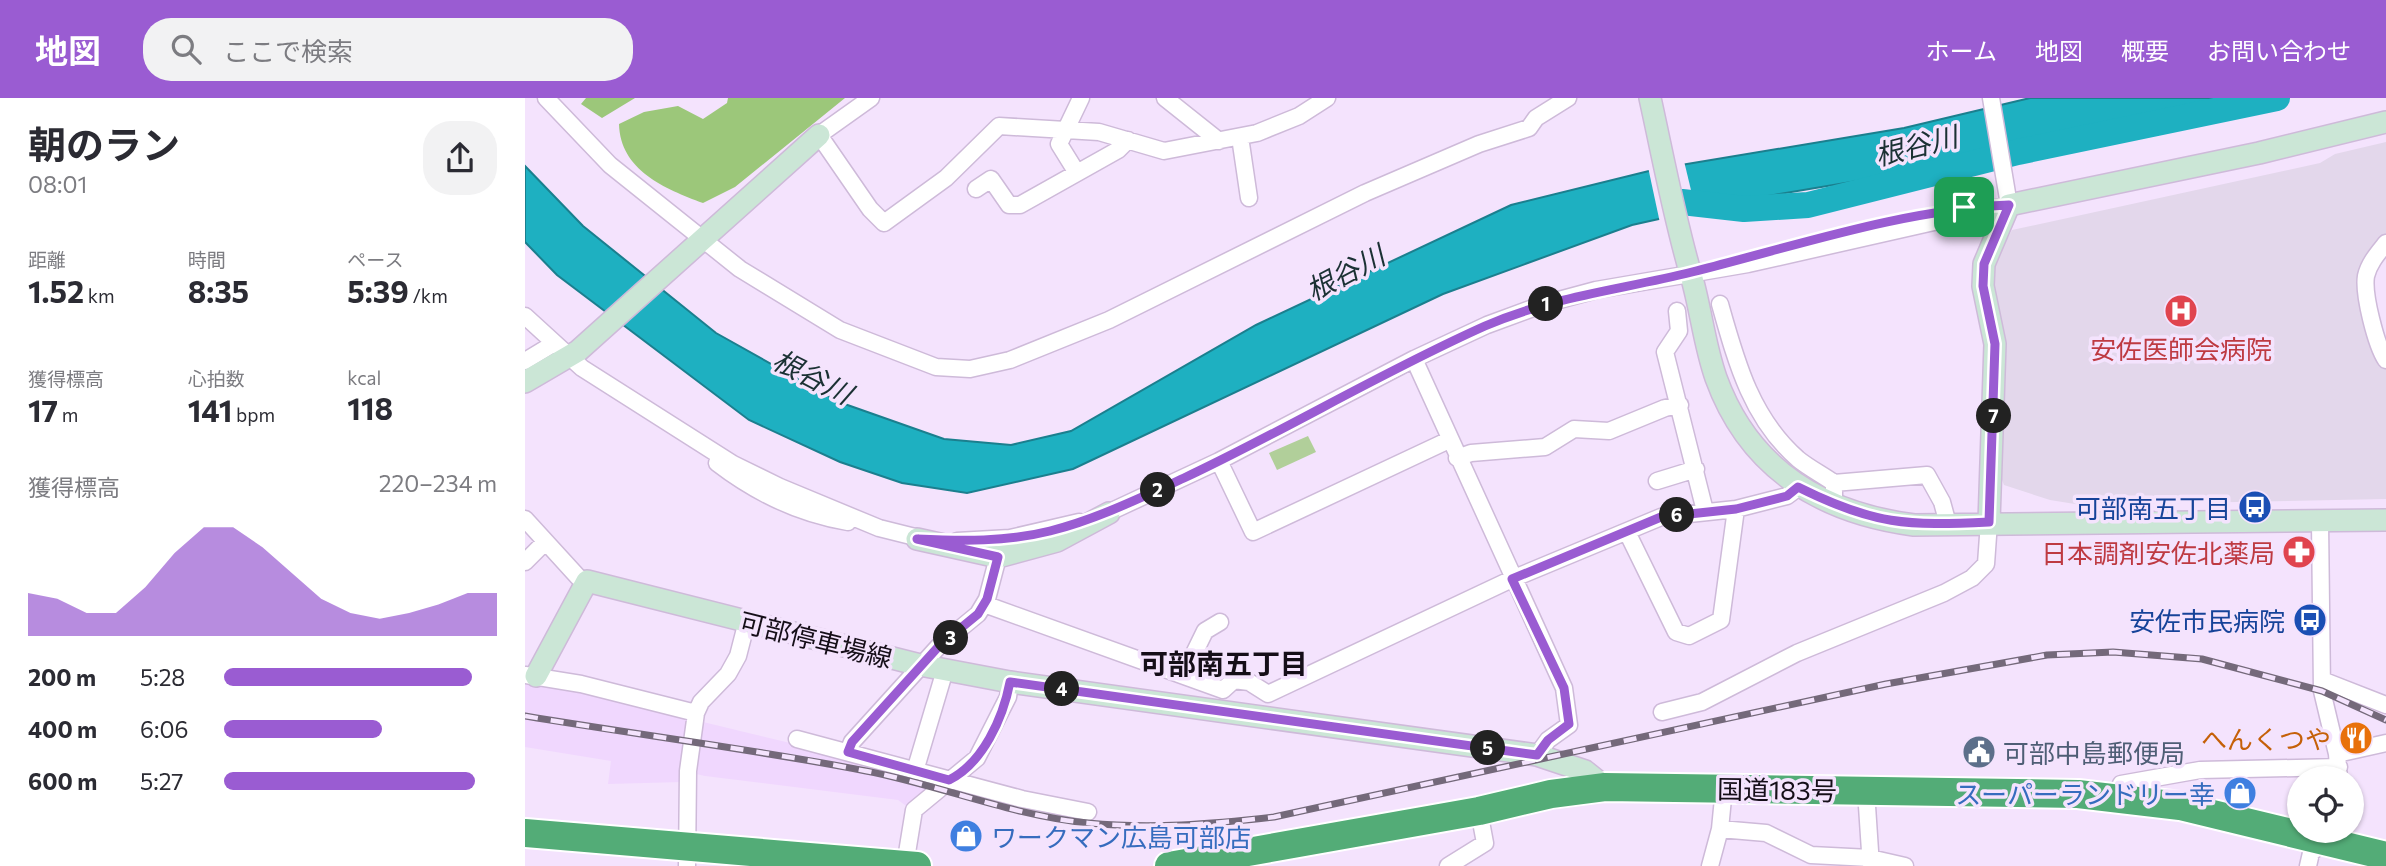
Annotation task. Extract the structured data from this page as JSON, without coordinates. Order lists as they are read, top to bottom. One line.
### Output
{"streets":{"highway":["国道183号"],"street":["可部停車場線"]},"crossings":[["可部停車場線","国道183号"]],"districts":["可部南五丁目"],"water":["根谷川"],"places":{"hospital":["安佐医師会病院"],"bus stop":["可部南五丁目","安佐市民病院"],"pharmacy":["日本調剤安佐北薬局"],"restaurant":["へんくつや"],"public building":["可部中島郵便局"],"shop":["スーパーランドリー幸","ワークマン広島可部店"]},"page":{"header":"地図","search":"ここで検索","nav":["ホーム","地図","概要","お問い合わせ"],"heading":["朝のラン","08:01"],"stats":[["距離","1.52 km"],["時間","8:35"],["ペース","5:39 /km"],["獲得標高","17 m"],["心拍数","141 bpm"],["kcal","118"]],"pins":["1","7","2","6","3","4","5"],"chart":["獲得標高","220–234 m"],"list":[{"name":"200 m","note":"5:28"},{"name":"400 m","note":"6:06"},{"name":"600 m","note":"5:27"}]}}
